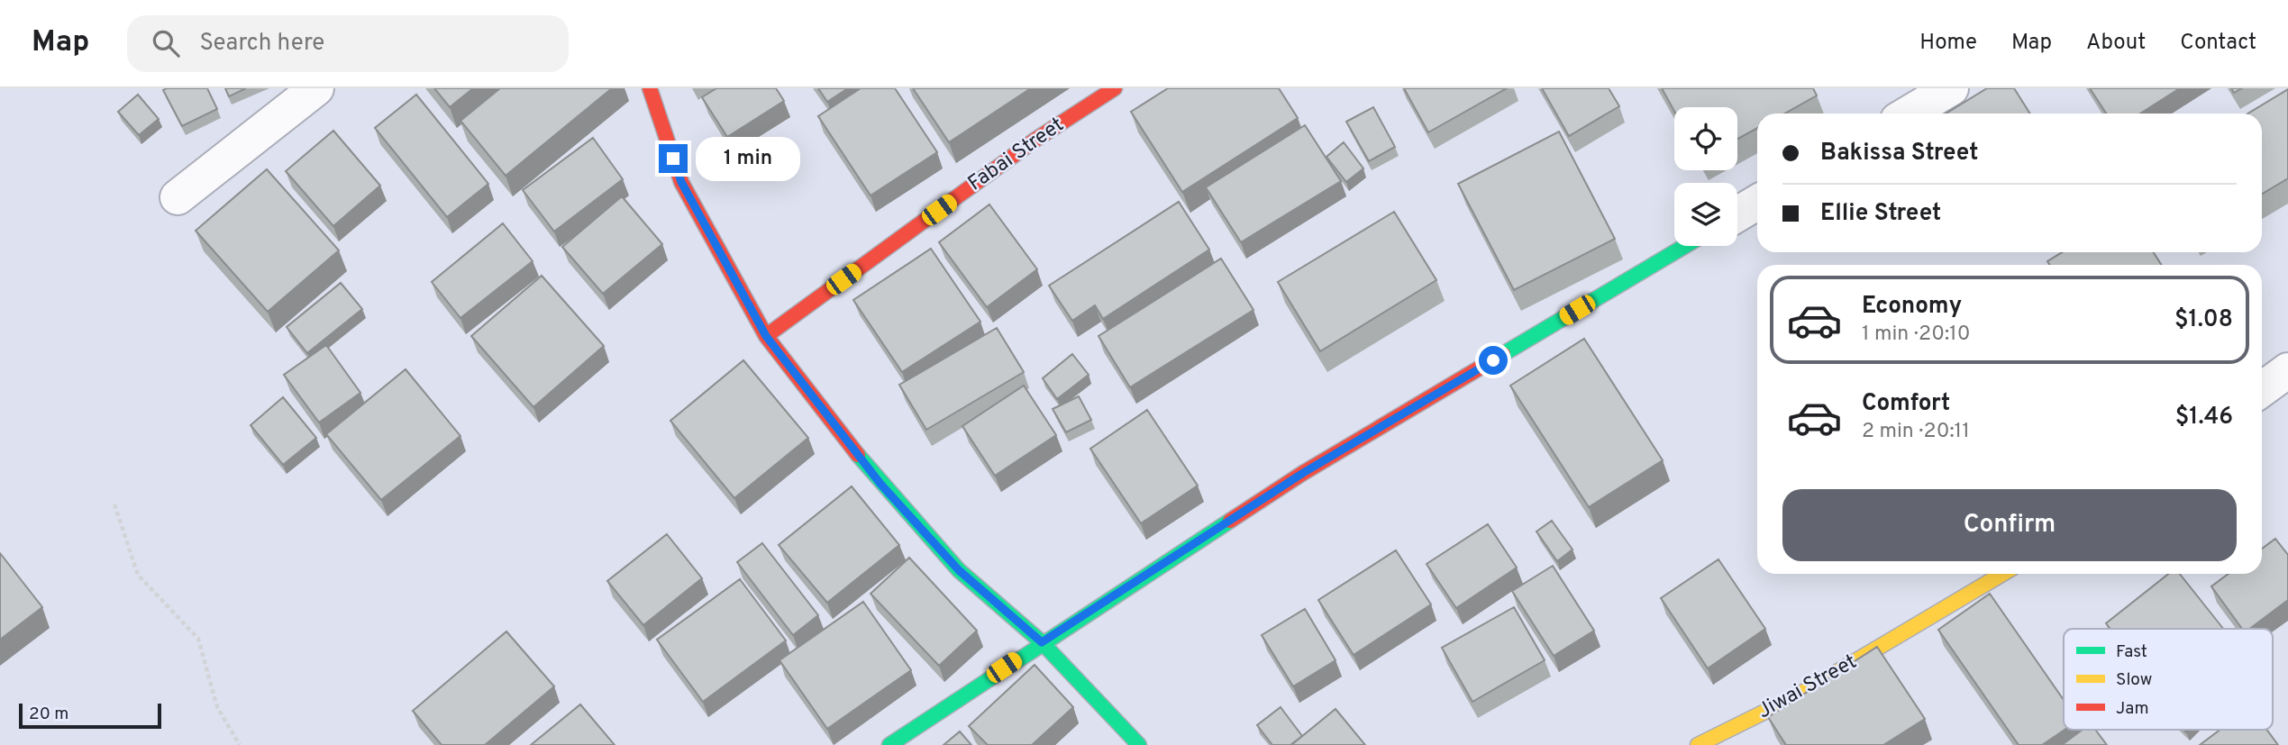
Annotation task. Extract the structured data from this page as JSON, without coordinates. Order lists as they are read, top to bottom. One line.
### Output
{"streets":{"street":["Fabai Street","Jiwai Street"]},"legend":["Fast","Slow","Jam"],"scale_bar":"20 m","page":{"header":"Map","search":"Search here","nav":["Home","Map","About","Contact"],"banner":["Bakissa Street","Ellie Street"],"bubble":"1 min","list":[{"name":"Economy","note":"1 min · 20:10","value":"$1.08"},{"name":"Comfort","note":"2 min · 20:11","value":"$1.46"}],"buttons":"Confirm","scale":"20 m"}}
